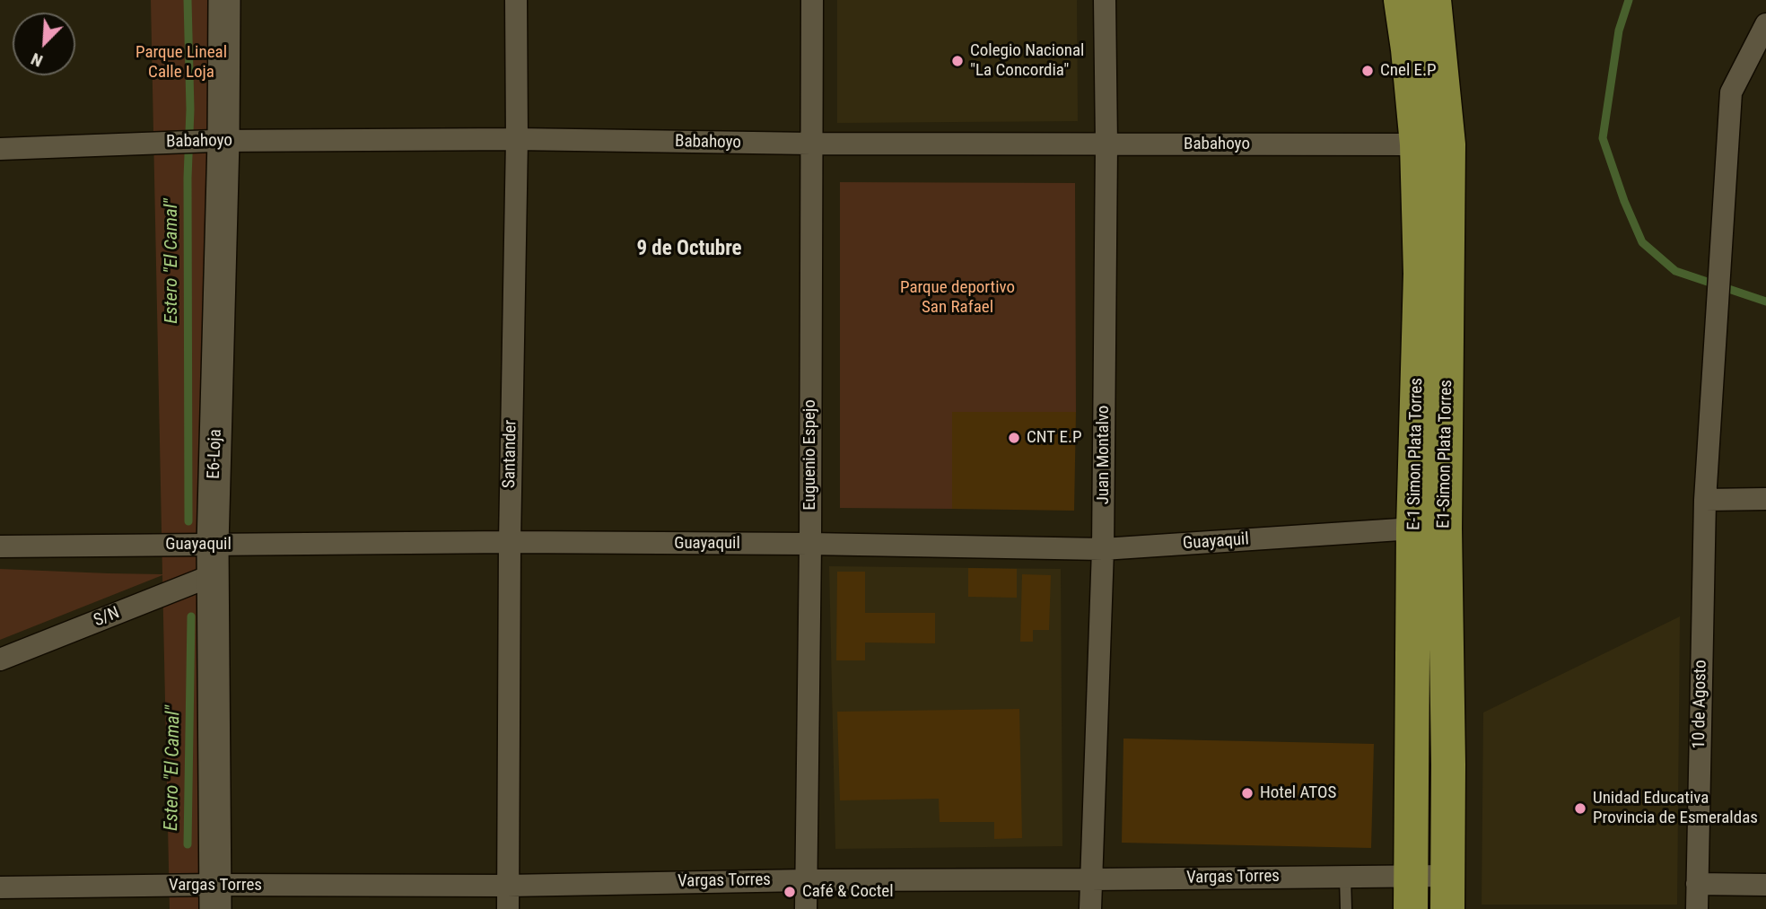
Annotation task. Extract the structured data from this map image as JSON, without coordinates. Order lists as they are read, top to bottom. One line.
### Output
{"streets":{"highway":["E-1 Simon Plata Torres","E1-Simon Plata Torres"],"main road":["E6-Loja"],"street":["Babahoyo","Santander","Euguenio Espejo","Juan Montalvo","Guayaquil","S/N","10 de Agosto","Vargas Torres"]},"crossings":[["Babahoyo","E6-Loja"],["Babahoyo","Santander"],["Babahoyo","E-1 Simon Plata Torres"],["Babahoyo","Euguenio Espejo"],["Babahoyo","Juan Montalvo"],["E6-Loja","Guayaquil"],["E6-Loja","S/N"],["E6-Loja","Vargas Torres"],["Santander","Guayaquil"],["Santander","Vargas Torres"],["E-1 Simon Plata Torres","Guayaquil"],["E-1 Simon Plata Torres","Vargas Torres"],["E1-Simon Plata Torres","Vargas Torres"],["Euguenio Espejo","Guayaquil"],["Euguenio Espejo","Vargas Torres"],["Juan Montalvo","Guayaquil"],["Juan Montalvo","Vargas Torres"],["Guayaquil","S/N"]],"districts":["9 de Octubre"],"water":["Estero \"El Camal\""],"parks":["Parque Lineal Calle Loja","Parque deportivo San Rafael"],"places":["Colegio Nacional \"La Concordia\"","Cnel E.P","CNT E.P","Hotel ATOS","Unidad Educativa Provincia de Esmeraldas","Café & Coctel"],"north":"bottom left"}
